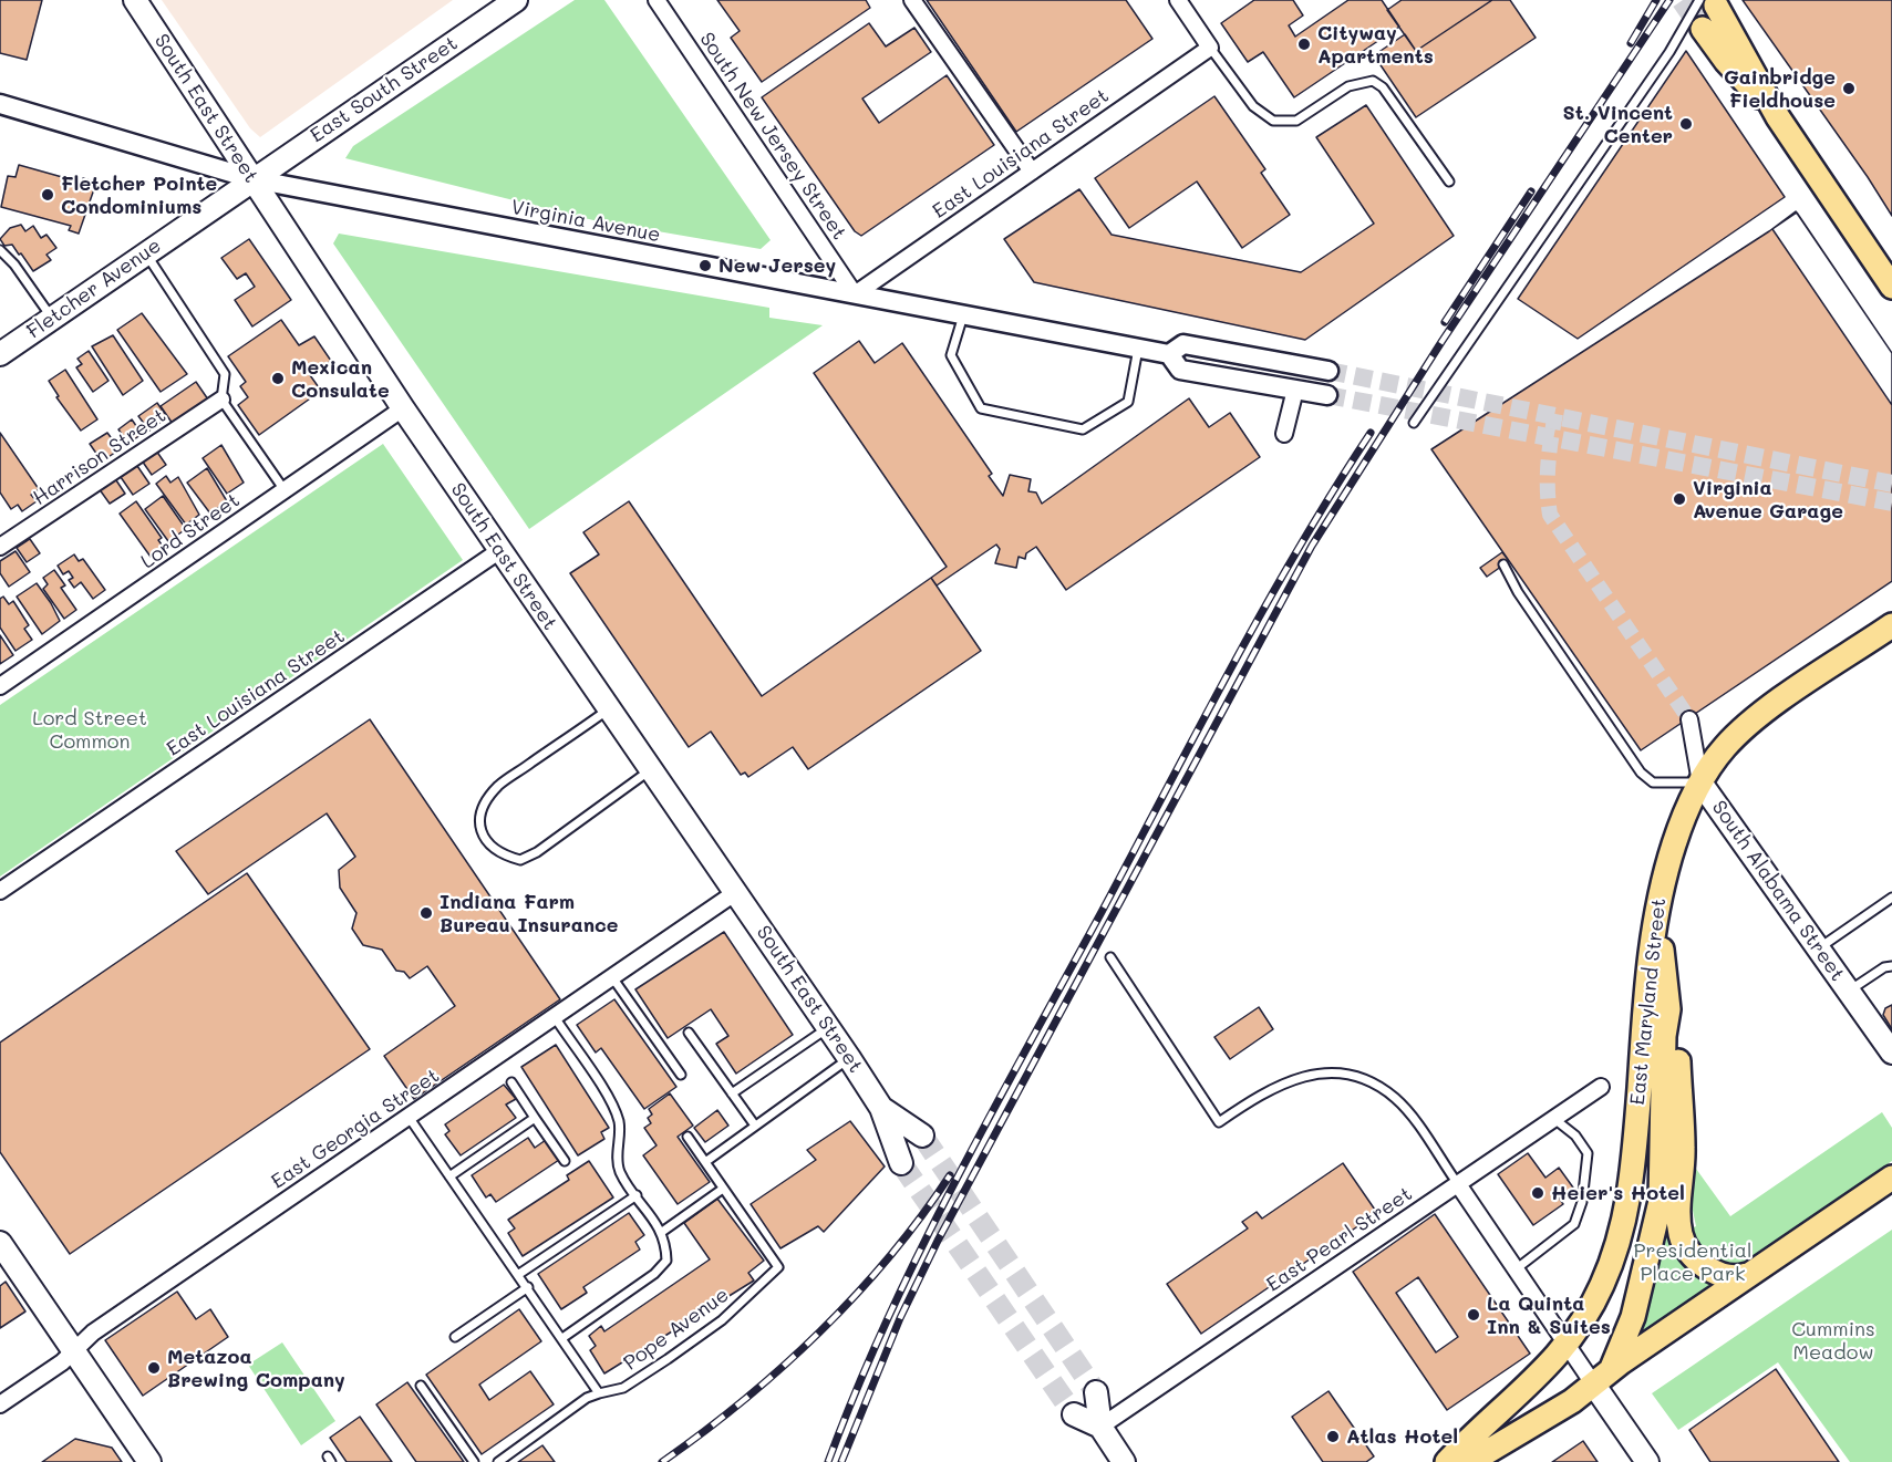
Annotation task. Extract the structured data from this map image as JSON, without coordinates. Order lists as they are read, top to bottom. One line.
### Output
{"streets":{"main road":["East South Street","South East Street","Fletcher Avenue","South Alabama Street","East Maryland Street"],"street":["South New Jersey Street","East Louisiana Street","Virginia Avenue","Harrison Street","Lord Street","East Georgia Street","East Pearl Street"],"lane":["Pope Avenue"]},"crossings":[["East South Street","South East Street"],["East South Street","Virginia Avenue"],["East South Street","Fletcher Avenue"],["South East Street","East Louisiana Street"],["South East Street","Virginia Avenue"],["South East Street","Fletcher Avenue"],["South East Street","Lord Street"],["South East Street","East Georgia Street"],["South New Jersey Street","East Louisiana Street"],["South New Jersey Street","Virginia Avenue"],["East Louisiana Street","Virginia Avenue"],["Virginia Avenue","Fletcher Avenue"],["South Alabama Street","East Maryland Street"]],"parks":["Lord Street Common","Presidential Place Park","Cummins Meadow"],"places":["Cityway Apartments","Gainbridge Fieldhouse","St. Vincent Center","Fletcher Pointe Condominiums","New Jersey","Mexican Consulate","Virginia Avenue Garage","Indiana Farm Bureau Insurance","Heier's Hotel","La Quinta Inn & Suites","Metazoa Brewing Company","Atlas Hotel"]}
